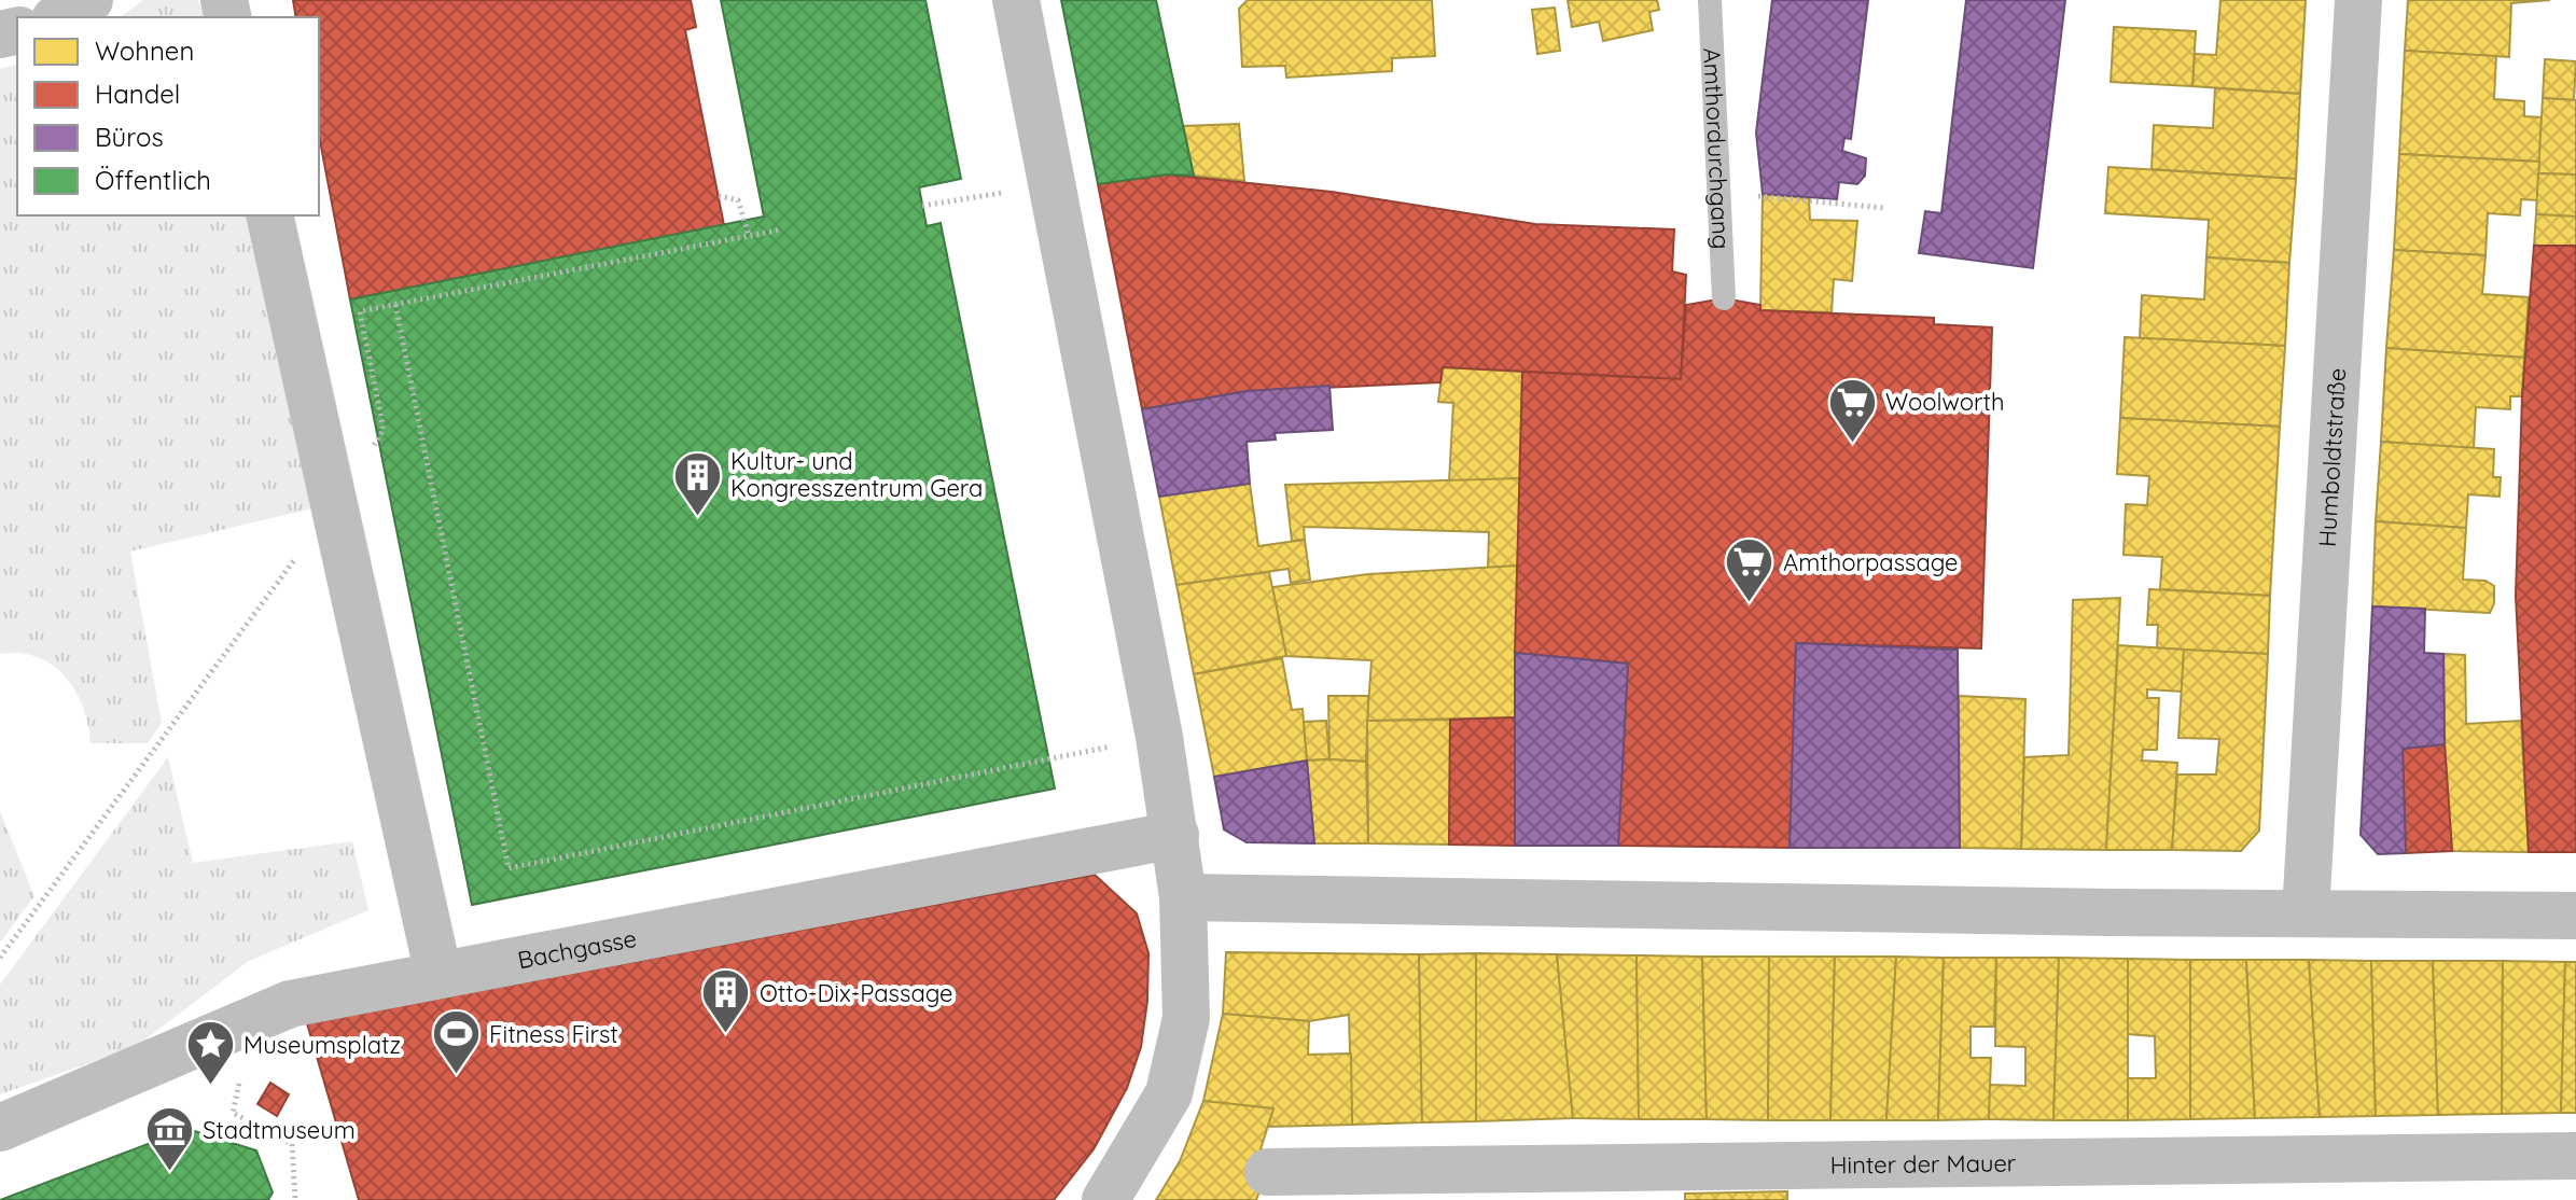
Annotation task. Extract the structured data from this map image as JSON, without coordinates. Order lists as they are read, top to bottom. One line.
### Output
{"streets":{"street":["Humboldtstraße","Bachgasse","Hinter der Mauer"],"lane":["Amthordurchgang"]},"places":{"supermarket":["Woolworth","Amthorpassage"],"building":["Kultur- und Kongresszentrum Gera","Otto-Dix-Passage"],"sports":["Fitness First"],"place":["Museumsplatz"],"museum":["Stadtmuseum"]},"legend":["Wohnen","Handel","Büros","Öffentlich"]}
